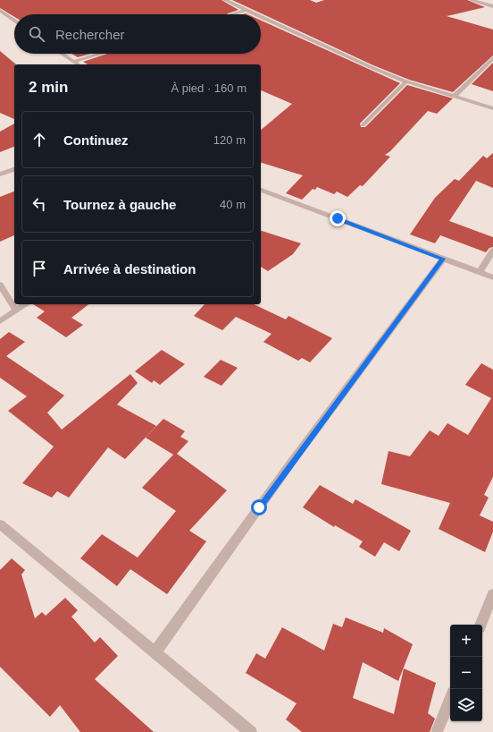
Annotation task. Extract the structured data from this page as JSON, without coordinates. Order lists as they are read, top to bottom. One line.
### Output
{"page":{"search":"Rechercher","heading":["2 min","À pied · 160 m"],"list":[["Continuez","120 m"],["Tournez à gauche","40 m"],"Arrivée à destination"],"map_buttons":["+","−"]}}
